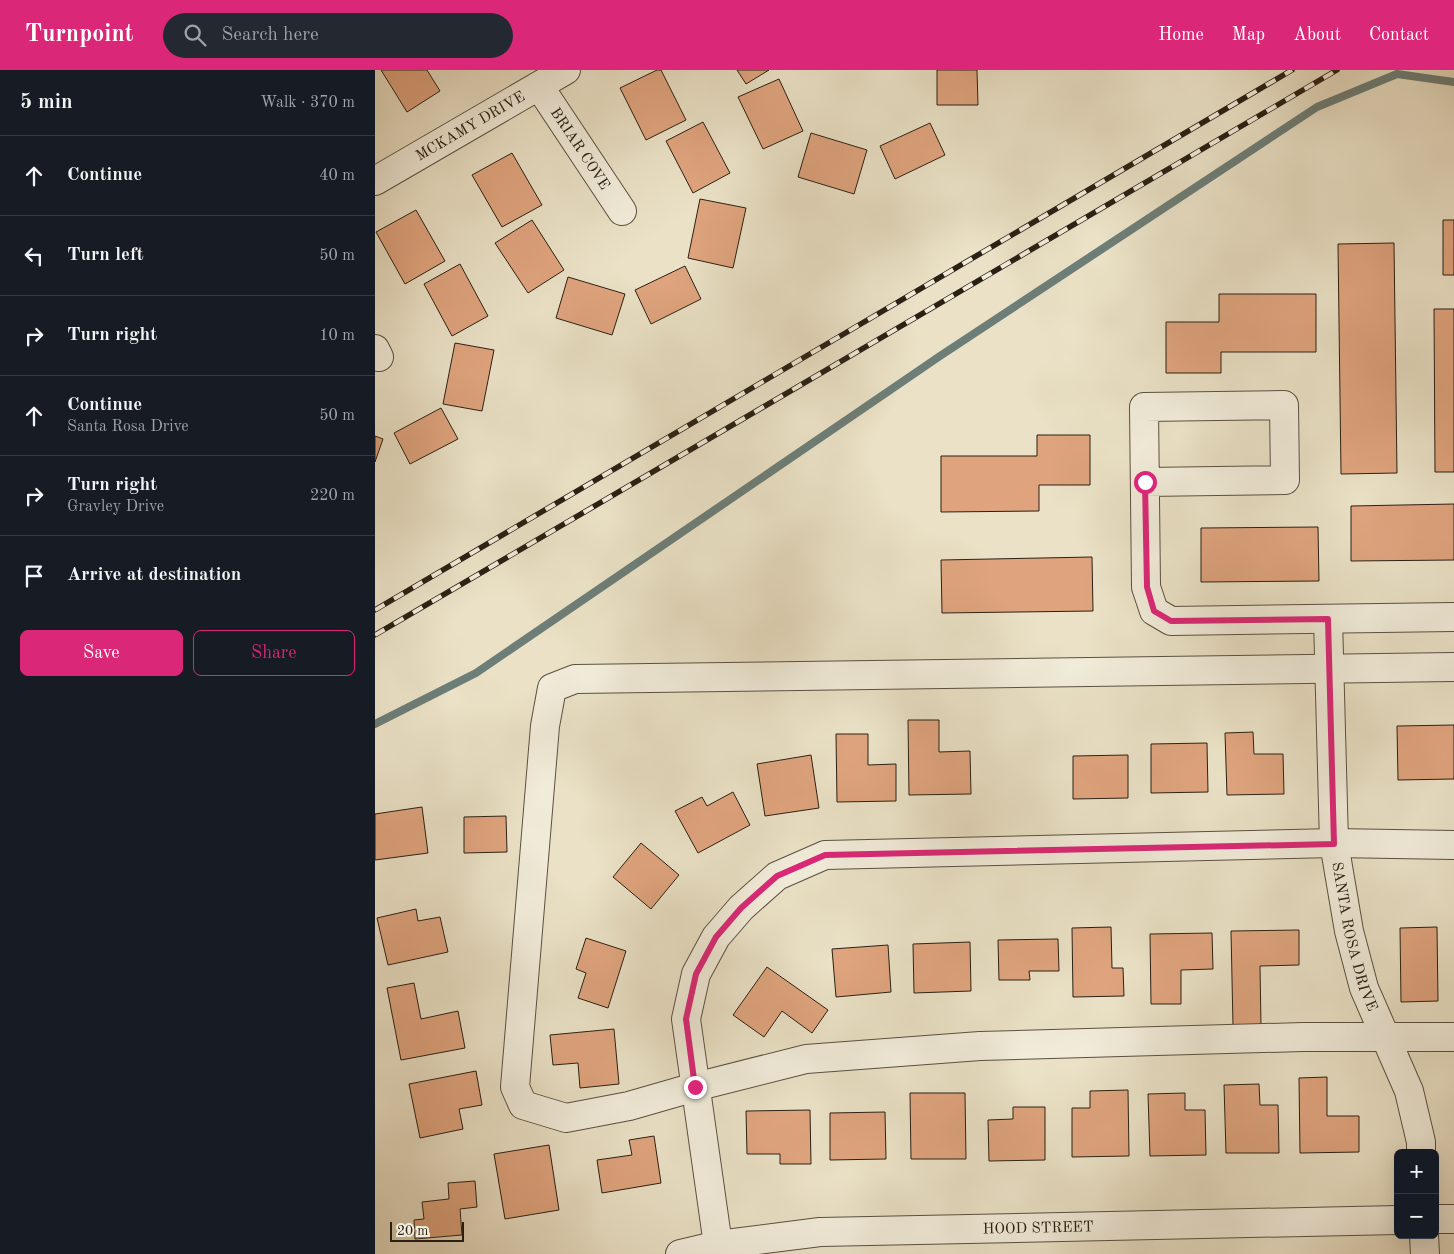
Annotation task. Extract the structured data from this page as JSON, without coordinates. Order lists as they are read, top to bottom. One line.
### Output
{"streets":{"street":["MCKAMY DRIVE","BRIAR COVE","SANTA ROSA DRIVE","HOOD STREET"]},"crossings":[["MCKAMY DRIVE","BRIAR COVE"]],"scale_bar":"20 m","page":{"header":"Turnpoint","search":"Search here","nav":["Home","Map","About","Contact"],"heading":["5 min","Walk · 370 m"],"list":[["Continue","40 m"],["Turn left","50 m"],["Turn right","10 m"],["Continue","Santa Rosa Drive","50 m"],["Turn right","Gravley Drive","220 m"],"Arrive at destination"],"buttons":["Save","Share"],"map_buttons":["+","−"],"scale":"20 m"}}
